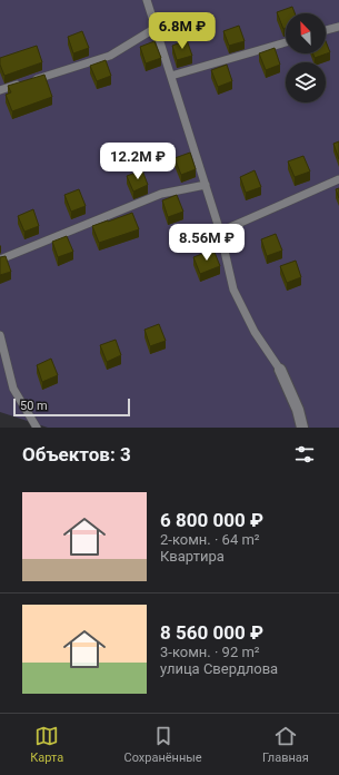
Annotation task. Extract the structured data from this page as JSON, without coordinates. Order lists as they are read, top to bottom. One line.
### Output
{"scale_bar":"50 m","north":"top left","page":{"price":["6.8M ₽","12.2M ₽","8.56M ₽"],"scale":"50 m","heading":"Объектов: 3","list":[{"name":"6 800 000 ₽","note":"2-комн. · 64 m² · Квартира"},{"name":"8 560 000 ₽","note":"3-комн. · 92 m² · улица Свердлова"}],"tabs":["Карта","Сохранённые","Главная"]}}
